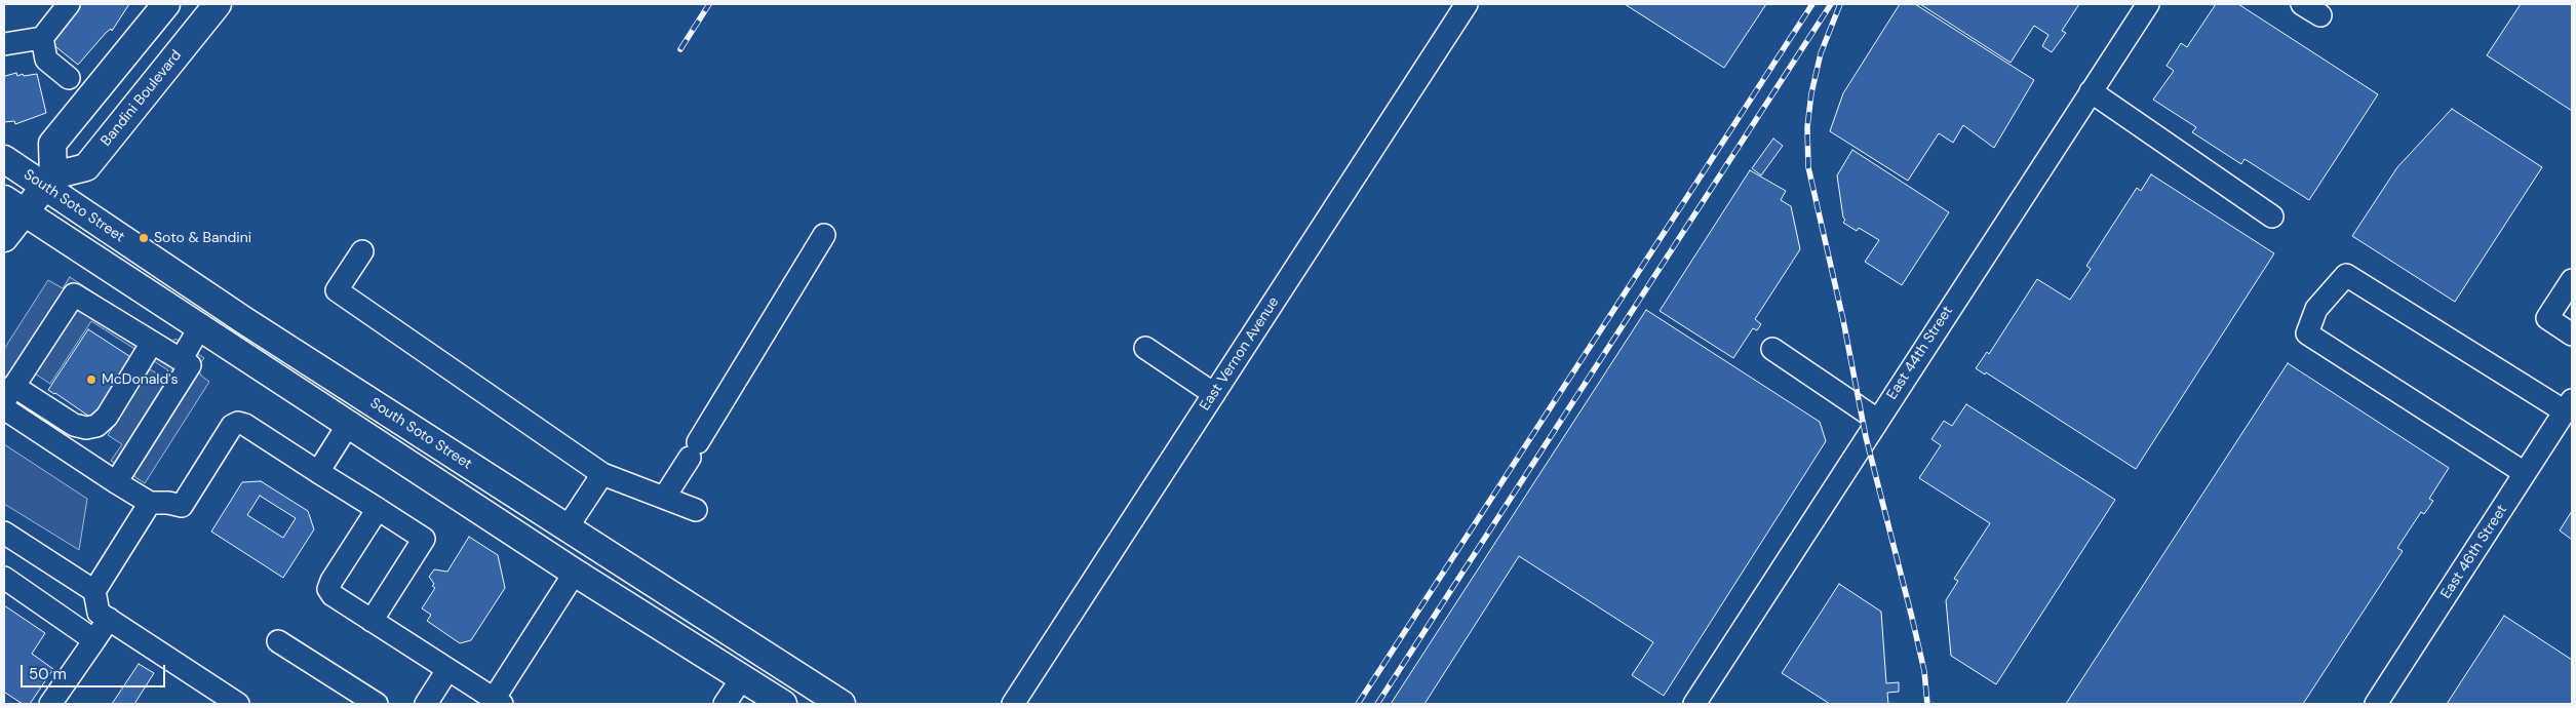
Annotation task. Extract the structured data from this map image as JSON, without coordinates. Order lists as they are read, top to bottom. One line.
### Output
{"streets":{"main road":["Bandini Boulevard","South Soto Street"],"street":["East 44th Street","East Vernon Avenue","East 46th Street"]},"crossings":[["Bandini Boulevard","South Soto Street"]],"places":["Soto & Bandini","McDonald's"],"scale_bar":"50 m"}
